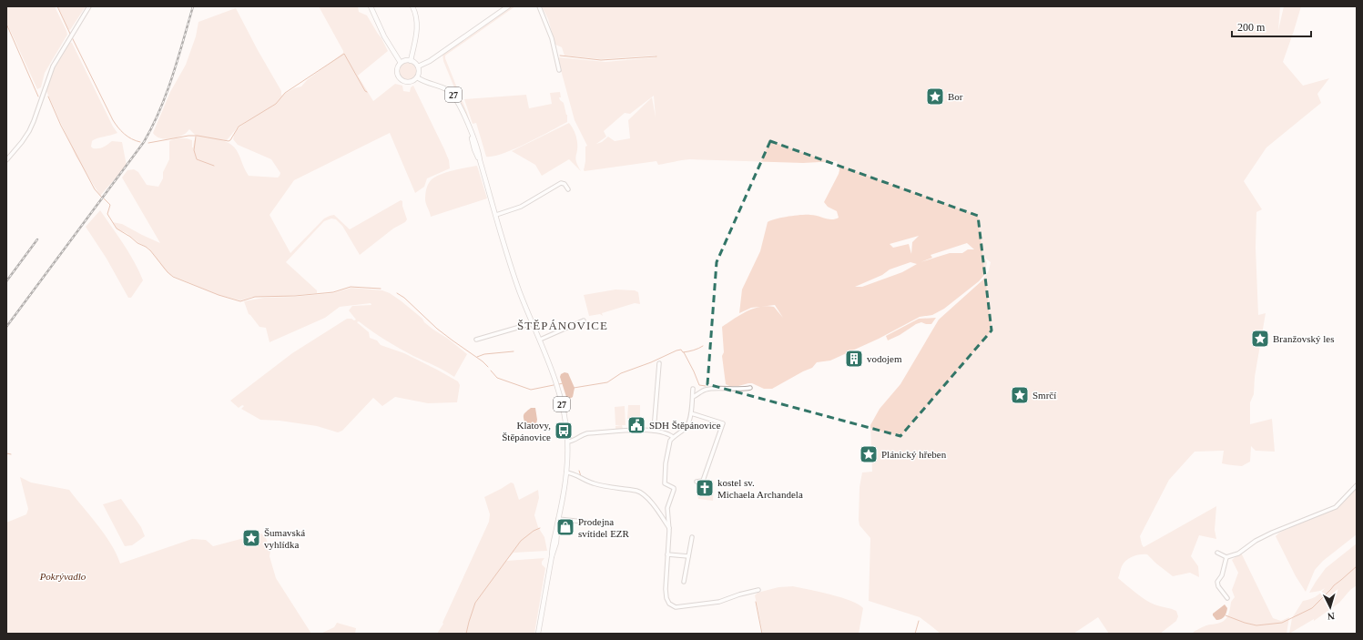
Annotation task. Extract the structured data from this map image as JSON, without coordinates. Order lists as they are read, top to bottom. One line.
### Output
{"streets":{"main road":["27"]},"districts":["ŠTĚPÁNOVICE"],"parks":["Pokrývadlo"],"places":{"place":["Bor","Branžovský les","Smrčí","Plánický hřeben","Šumavská vyhlídka"],"building":["vodojem"],"public building":["SDH Štěpánovice"],"bus stop":["Klatovy, Štěpánovice"],"church":["kostel sv. Michaela Archandela"],"shop":["Prodejna svítidel EZR"]},"scale_bar":"200 m","north":"bottom"}
